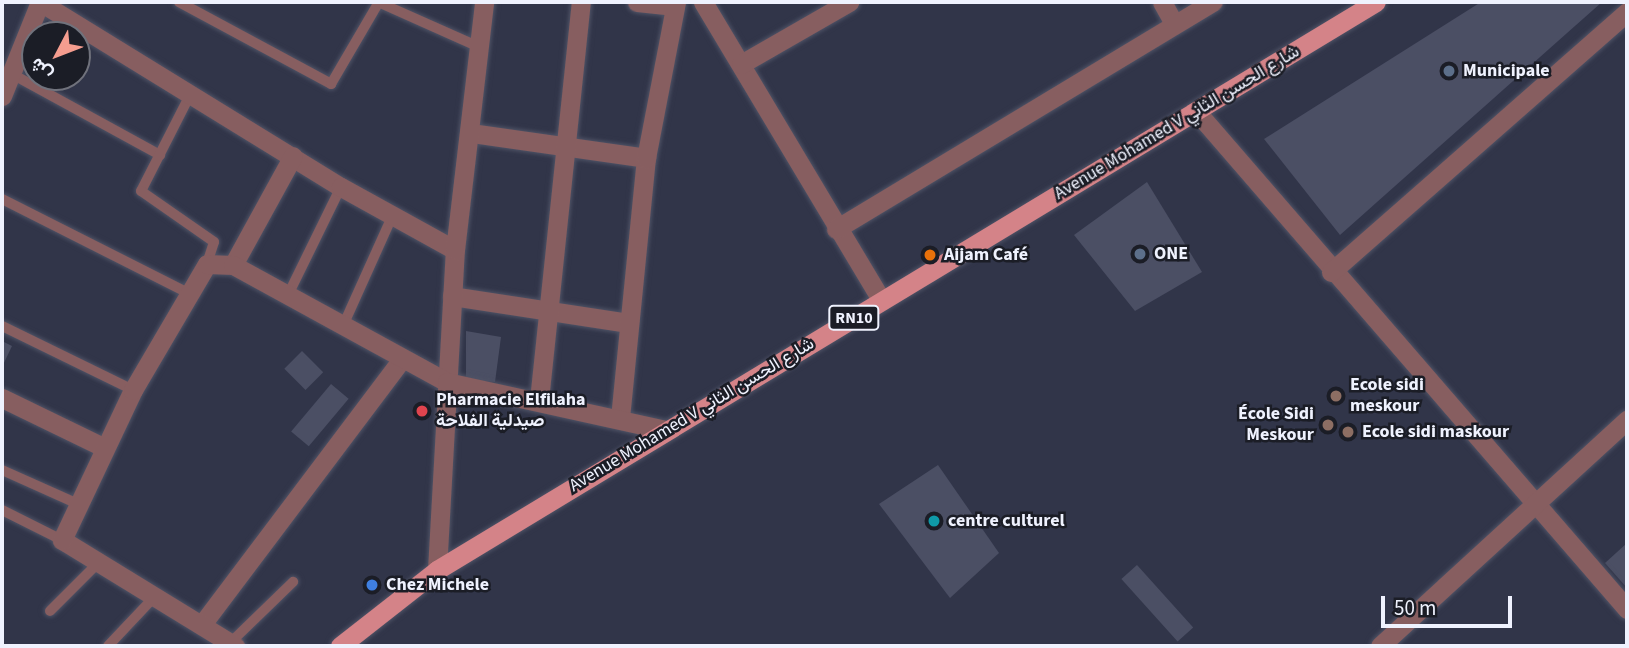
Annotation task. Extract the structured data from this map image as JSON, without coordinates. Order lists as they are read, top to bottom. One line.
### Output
{"streets":{"main road":["Avenue Mohamed V شارع الحسن الثاني","RN10"]},"places":["Municipale","ONE","Aijam Café","Ecole sidi meskour","Pharmacie Elfilaha صيدلية الفلاحة","École Sidi Meskour","Ecole sidi maskour","centre culturel","Chez Michele"],"scale_bar":"50 m","north":"bottom left"}
